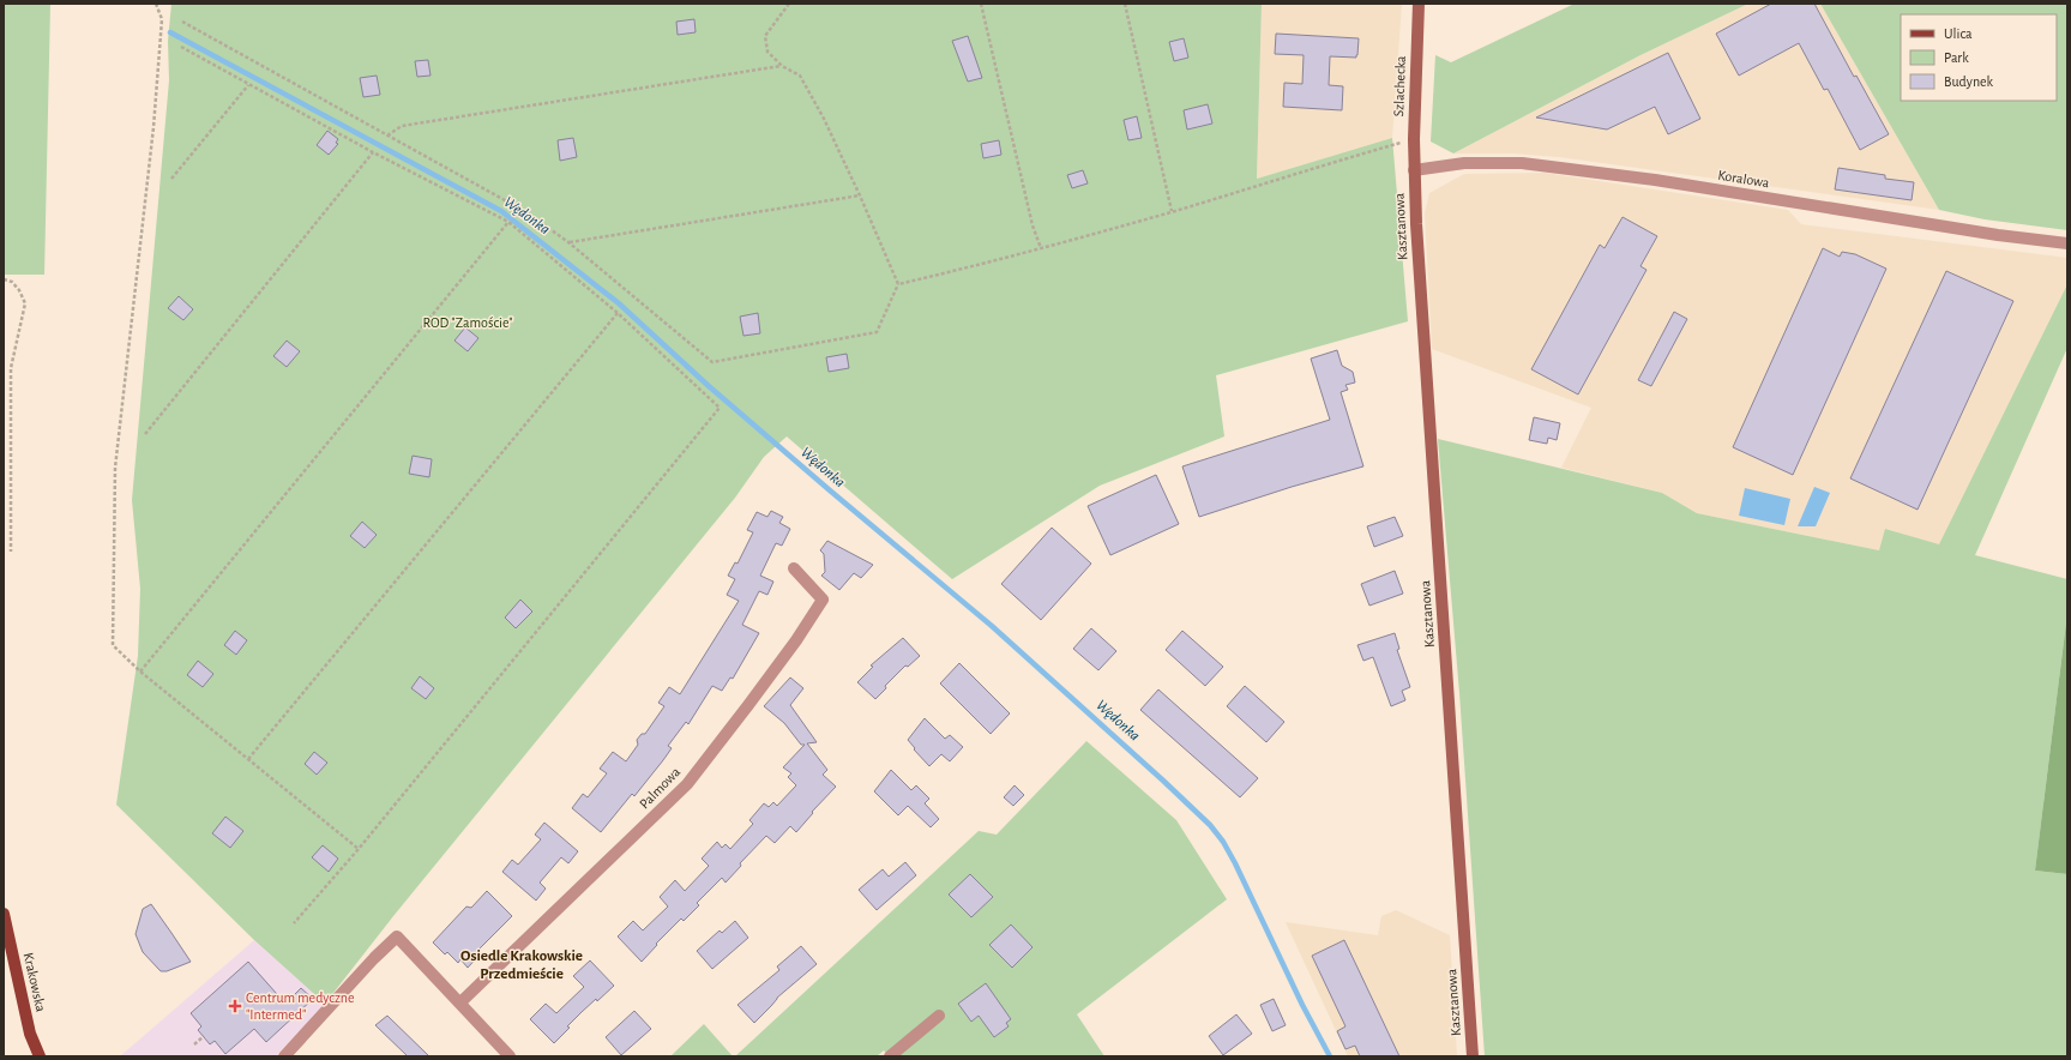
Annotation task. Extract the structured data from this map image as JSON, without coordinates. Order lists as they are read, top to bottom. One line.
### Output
{"streets":{"main road":["Krakowska"],"street":["Szlachecka","Koralowa","Kasztanowa","Palmowa"]},"crossings":[["Szlachecka","Koralowa"],["Szlachecka","Kasztanowa"],["Koralowa","Kasztanowa"]],"districts":["Osiedle Krakowskie Przedmieście"],"water":["Wędonka"],"parks":["ROD \"Zamoście\""],"places":{"health":["Centrum medyczne \"Intermed\""]},"legend":["Ulica","Park","Budynek"]}
